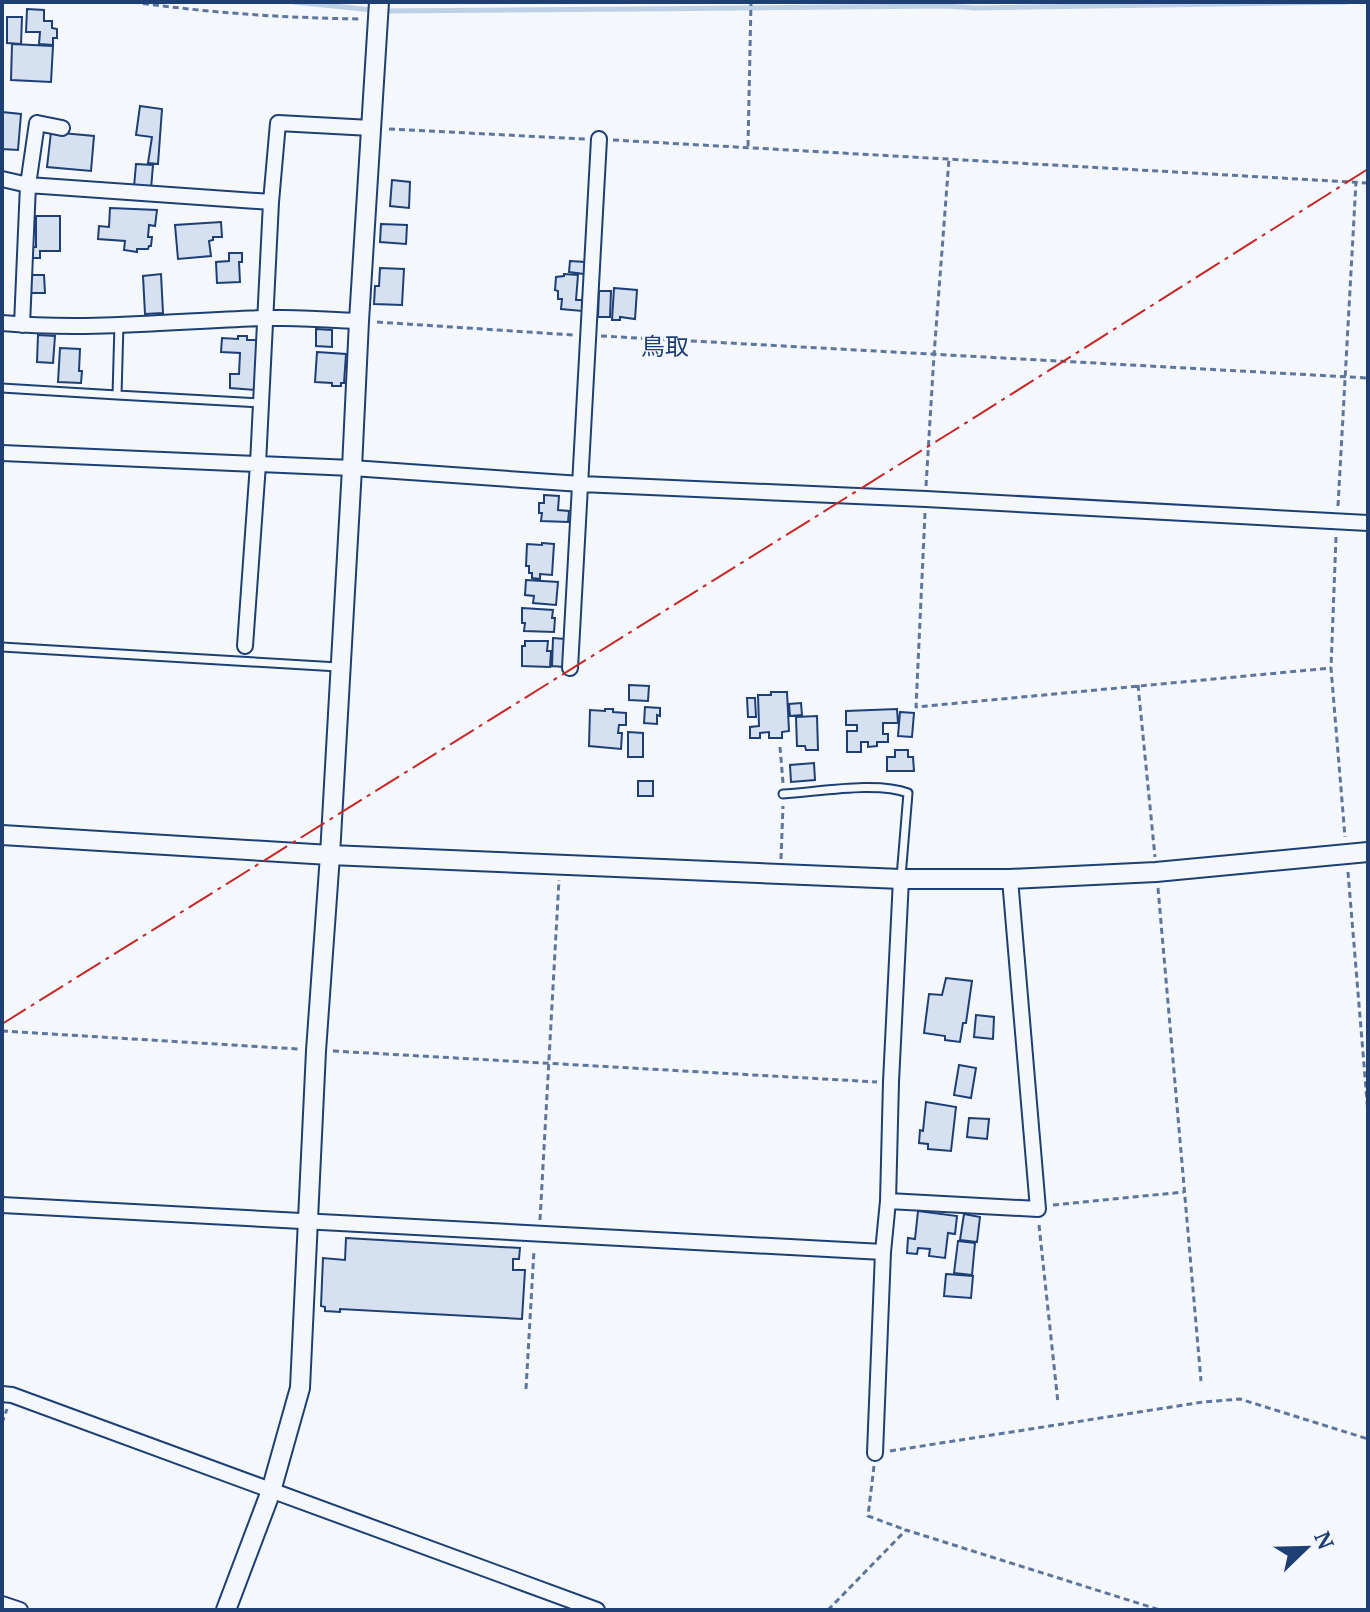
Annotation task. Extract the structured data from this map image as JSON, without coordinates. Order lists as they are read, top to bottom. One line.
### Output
{"districts":["鳥取"],"north":"top right"}
